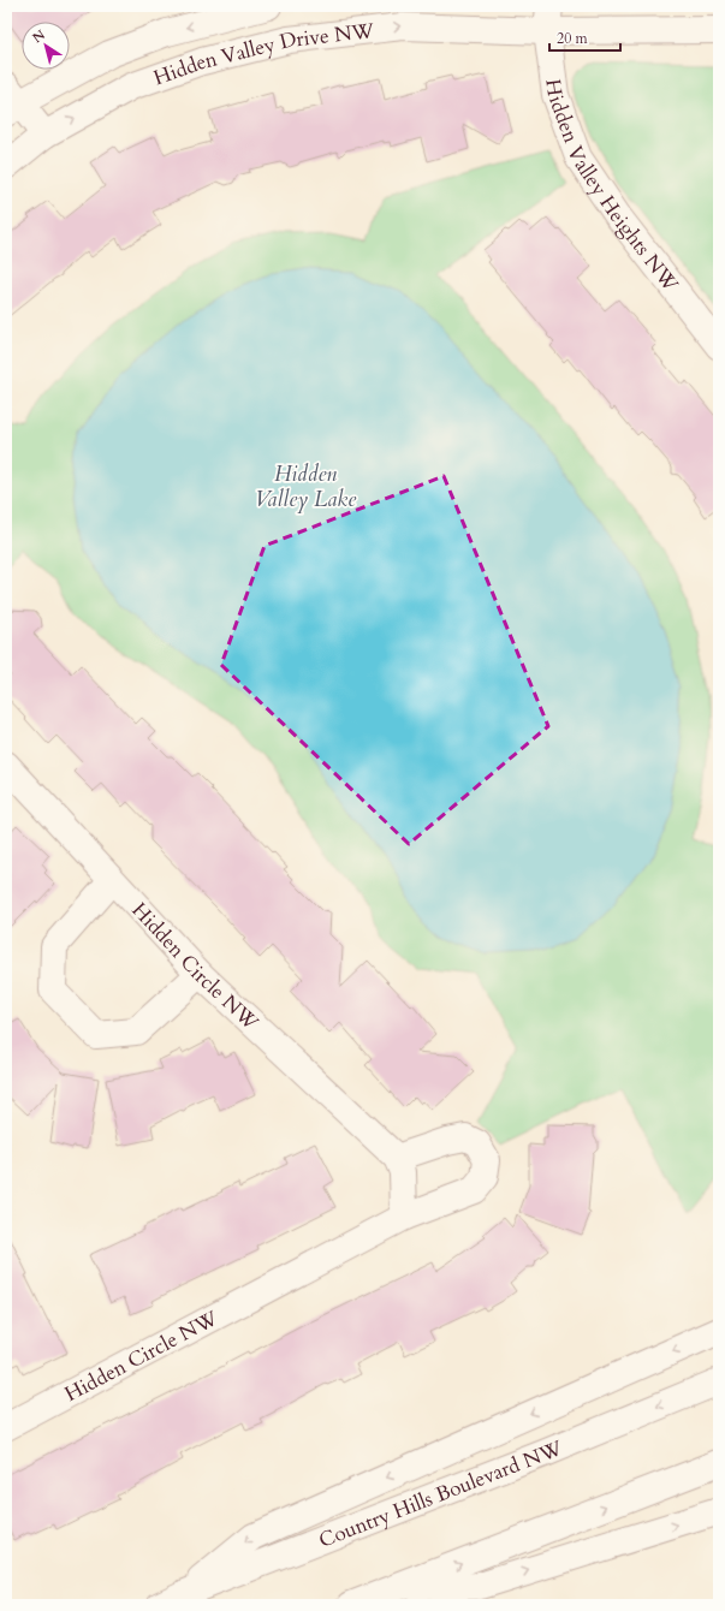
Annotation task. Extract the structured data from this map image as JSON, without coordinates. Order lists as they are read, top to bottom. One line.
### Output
{"streets":{"street":["Hidden Valley Drive NW","Hidden Valley Heights NW","Hidden Circle NW","Country Hills Boulevard NW"]},"crossings":[["Hidden Valley Drive NW","Hidden Valley Heights NW"]],"water":["Hidden Valley Lake"],"scale_bar":"20 m","north":"top left"}
